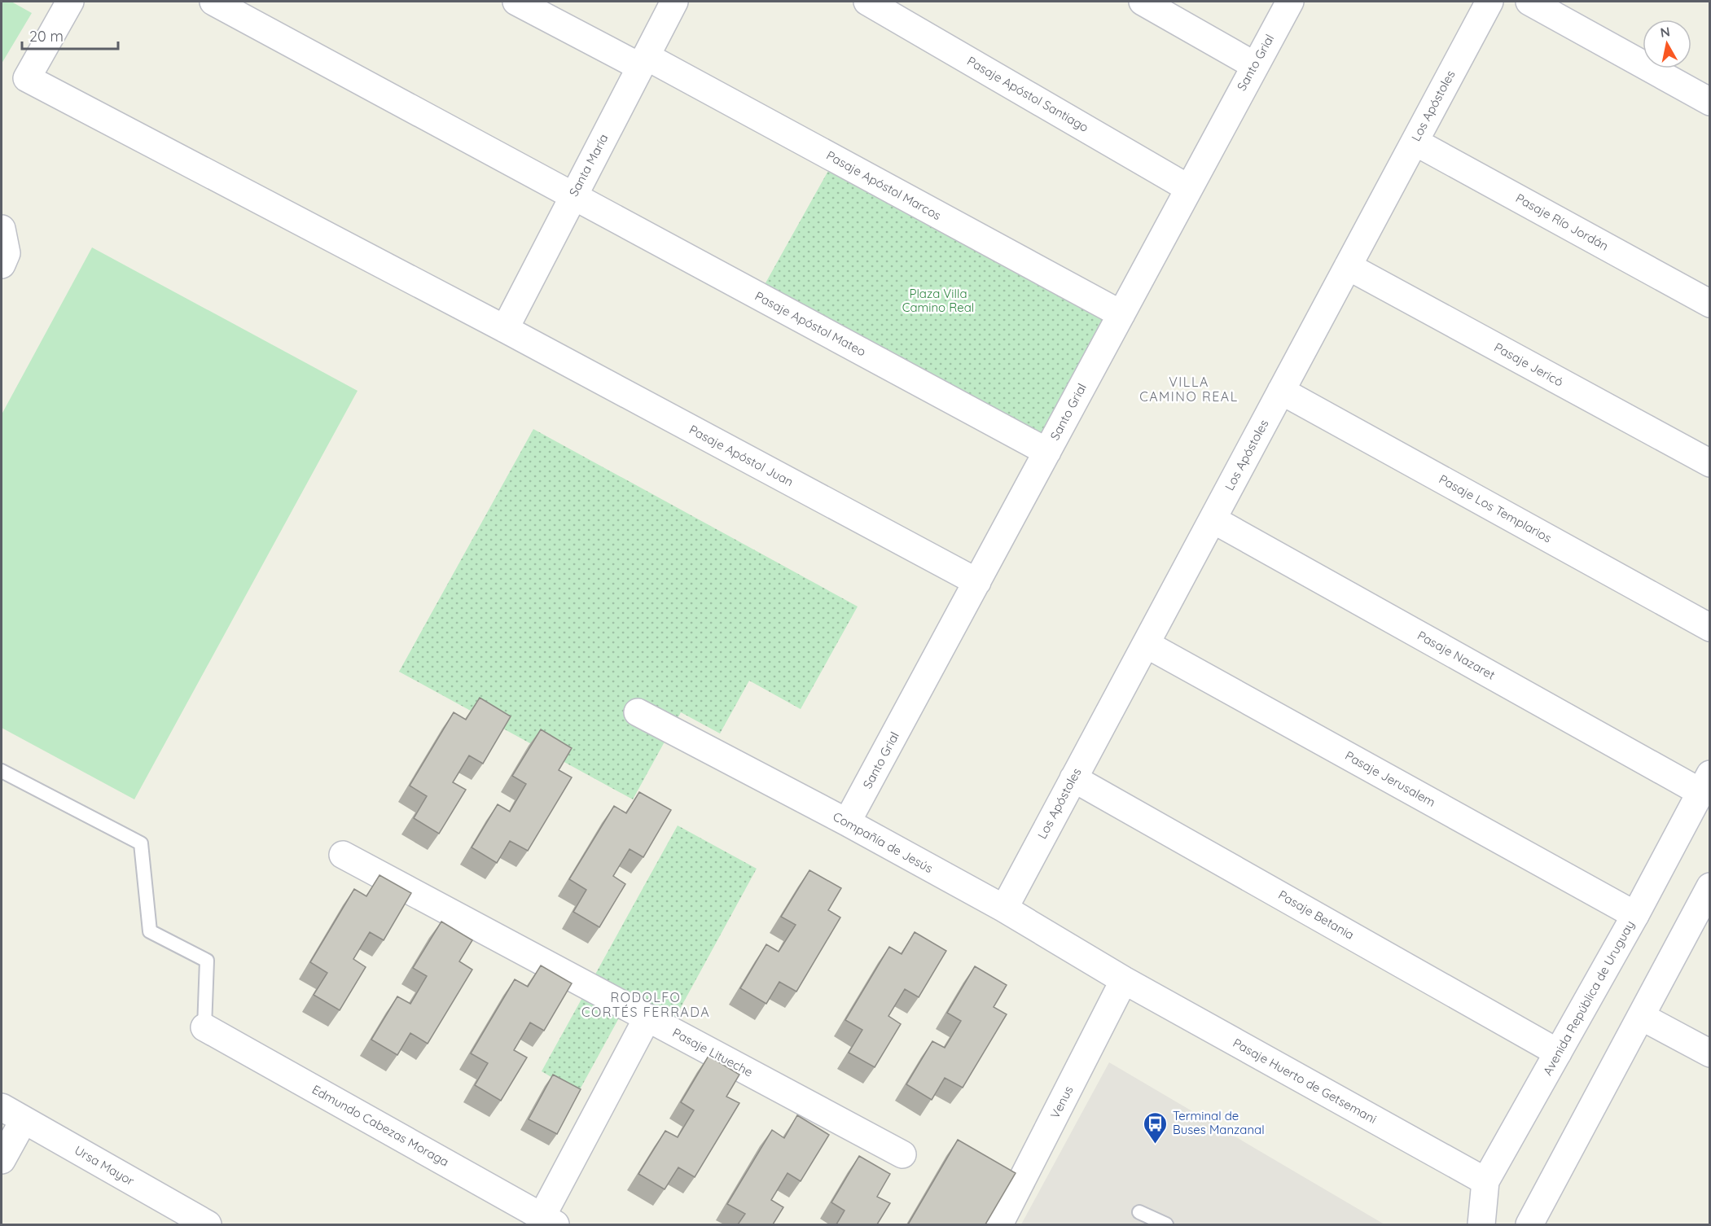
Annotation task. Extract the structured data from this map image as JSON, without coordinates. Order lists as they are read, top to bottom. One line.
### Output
{"streets":{"street":["Santo Grial","Pasaje Apóstol Santiago","Los Apóstoles","Santa María","Pasaje Apóstol Marcos","Pasaje Río Jordán","Pasaje Apóstol Mateo","Pasaje Jericó","Pasaje Apóstol Juan","Pasaje Los Templarios","Pasaje Nazaret","Pasaje Jerusalem","Compañía de Jesús","Pasaje Betania","Avenida República de Uruguay","Pasaje Litueche","Pasaje Huerto de Getsemani","Venus","Edmundo Cabezas Moraga","Ursa Mayor"]},"crossings":[["Santo Grial","Pasaje Apóstol Santiago"],["Santo Grial","Pasaje Apóstol Marcos"],["Santo Grial","Pasaje Apóstol Mateo"],["Santo Grial","Pasaje Apóstol Juan"],["Santo Grial","Compañía de Jesús"],["Los Apóstoles","Pasaje Río Jordán"],["Los Apóstoles","Pasaje Jericó"],["Los Apóstoles","Pasaje Los Templarios"],["Los Apóstoles","Pasaje Nazaret"],["Los Apóstoles","Pasaje Jerusalem"],["Los Apóstoles","Compañía de Jesús"],["Los Apóstoles","Pasaje Betania"],["Santa María","Pasaje Apóstol Marcos"],["Santa María","Pasaje Apóstol Mateo"],["Santa María","Pasaje Apóstol Juan"],["Pasaje Nazaret","Avenida República de Uruguay"],["Pasaje Jerusalem","Avenida República de Uruguay"],["Compañía de Jesús","Pasaje Huerto de Getsemani"],["Compañía de Jesús","Venus"],["Pasaje Betania","Avenida República de Uruguay"],["Avenida República de Uruguay","Pasaje Huerto de Getsemani"],["Pasaje Huerto de Getsemani","Venus"]],"districts":["VILLA CAMINO REAL","RODOLFO CORTÉS FERRADA"],"parks":["Plaza Villa Camino Real"],"places":{"bus stop":["Terminal de Buses Manzanal"]},"scale_bar":"20 m","north":"top"}
